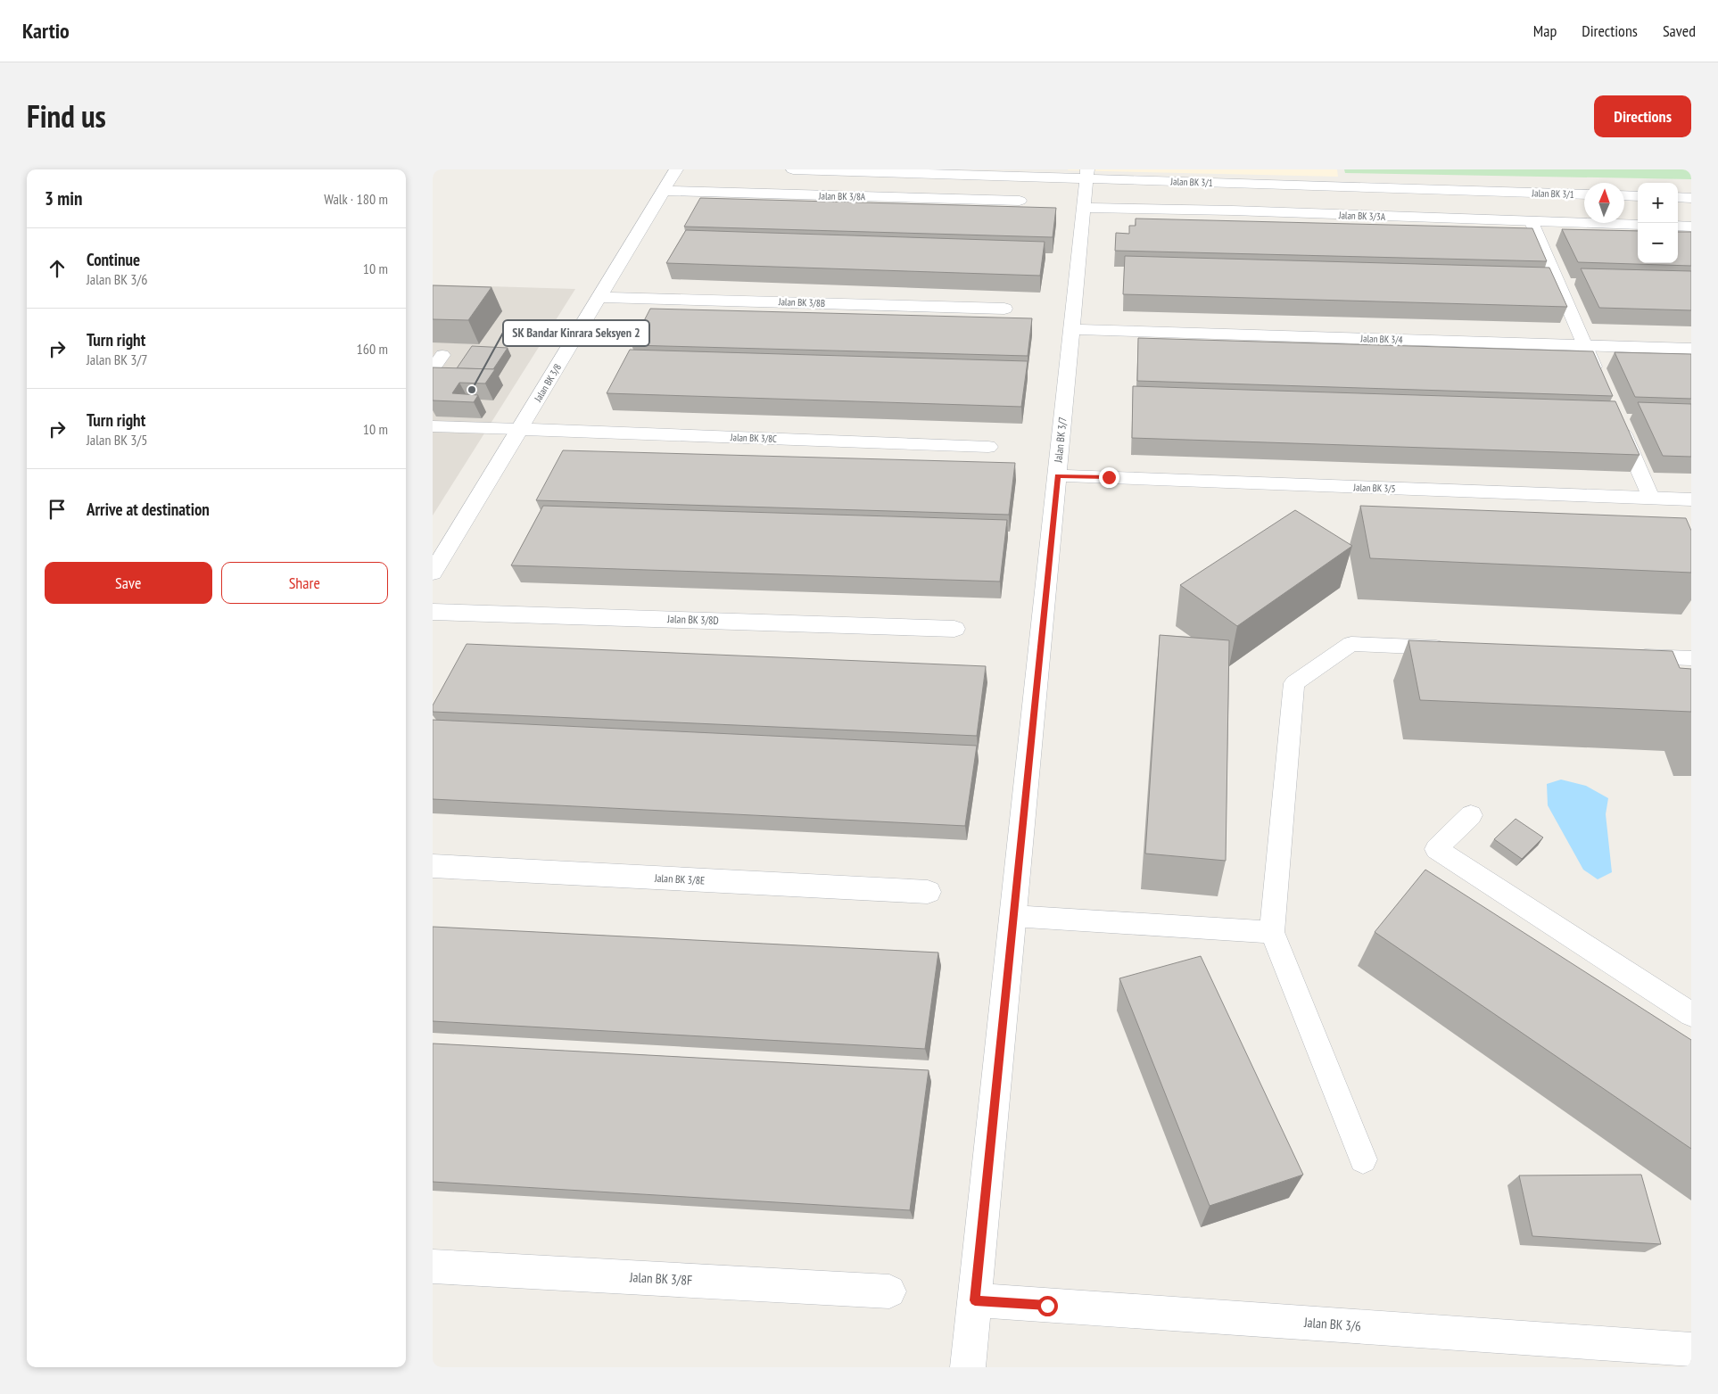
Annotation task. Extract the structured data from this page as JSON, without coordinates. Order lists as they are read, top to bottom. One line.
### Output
{"streets":{"street":["Jalan BK 3/1","Jalan BK 3/8A","Jalan BK 3/3A","Jalan BK 3/8B","Jalan BK 3/4","Jalan BK 3/8","Jalan BK 3/8C","Jalan BK 3/7","Jalan BK 3/5","Jalan BK 3/8D","Jalan BK 3/8E","Jalan BK 3/8F","Jalan BK 3/6"]},"crossings":[["Jalan BK 3/1","Jalan BK 3/7"],["Jalan BK 3/8A","Jalan BK 3/8"],["Jalan BK 3/3A","Jalan BK 3/7"],["Jalan BK 3/8B","Jalan BK 3/8"],["Jalan BK 3/4","Jalan BK 3/7"],["Jalan BK 3/8","Jalan BK 3/8C"],["Jalan BK 3/7","Jalan BK 3/5"],["Jalan BK 3/7","Jalan BK 3/6"]],"places":["SK Bandar Kinrara Seksyen 2"],"north":"top","page":{"header":"Kartio","nav":["Map","Directions","Saved"],"title":"Find us","buttons":["Directions",["Save","Share"]],"heading":["3 min","Walk · 180 m"],"map_buttons":["+","−"],"list":[["Continue","Jalan BK 3/6","10 m"],["Turn right","Jalan BK 3/7","160 m"],["Turn right","Jalan BK 3/5","10 m"],"Arrive at destination"]}}
